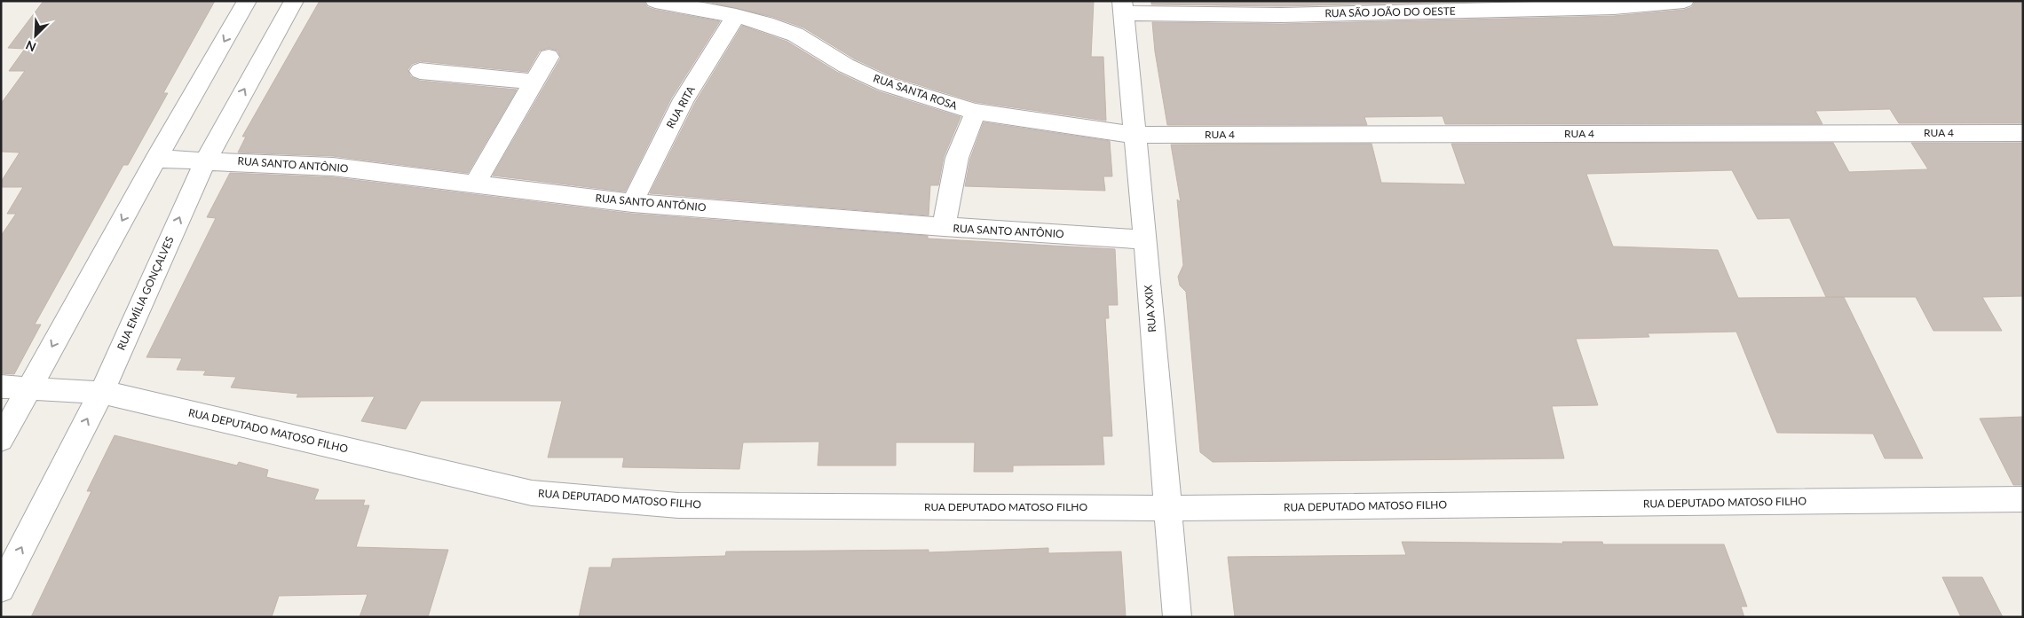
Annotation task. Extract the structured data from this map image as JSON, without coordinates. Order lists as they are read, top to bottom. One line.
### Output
{"streets":{"street":["RUA SÃO JOÃO DO OESTE","RUA SANTA ROSA","RUA RITA","RUA 4","RUA SANTO ANTÔNIO","RUA EMÍLIA GONÇALVES","RUA XXIX","RUA DEPUTADO MATOSO FILHO"]},"crossings":[["RUA SÃO JOÃO DO OESTE","RUA XXIX"],["RUA SANTA ROSA","RUA RITA"],["RUA SANTA ROSA","RUA 4"],["RUA SANTA ROSA","RUA XXIX"],["RUA RITA","RUA SANTO ANTÔNIO"],["RUA 4","RUA XXIX"],["RUA SANTO ANTÔNIO","RUA EMÍLIA GONÇALVES"],["RUA SANTO ANTÔNIO","RUA XXIX"],["RUA EMÍLIA GONÇALVES","RUA DEPUTADO MATOSO FILHO"],["RUA XXIX","RUA DEPUTADO MATOSO FILHO"]],"north":"bottom left"}
